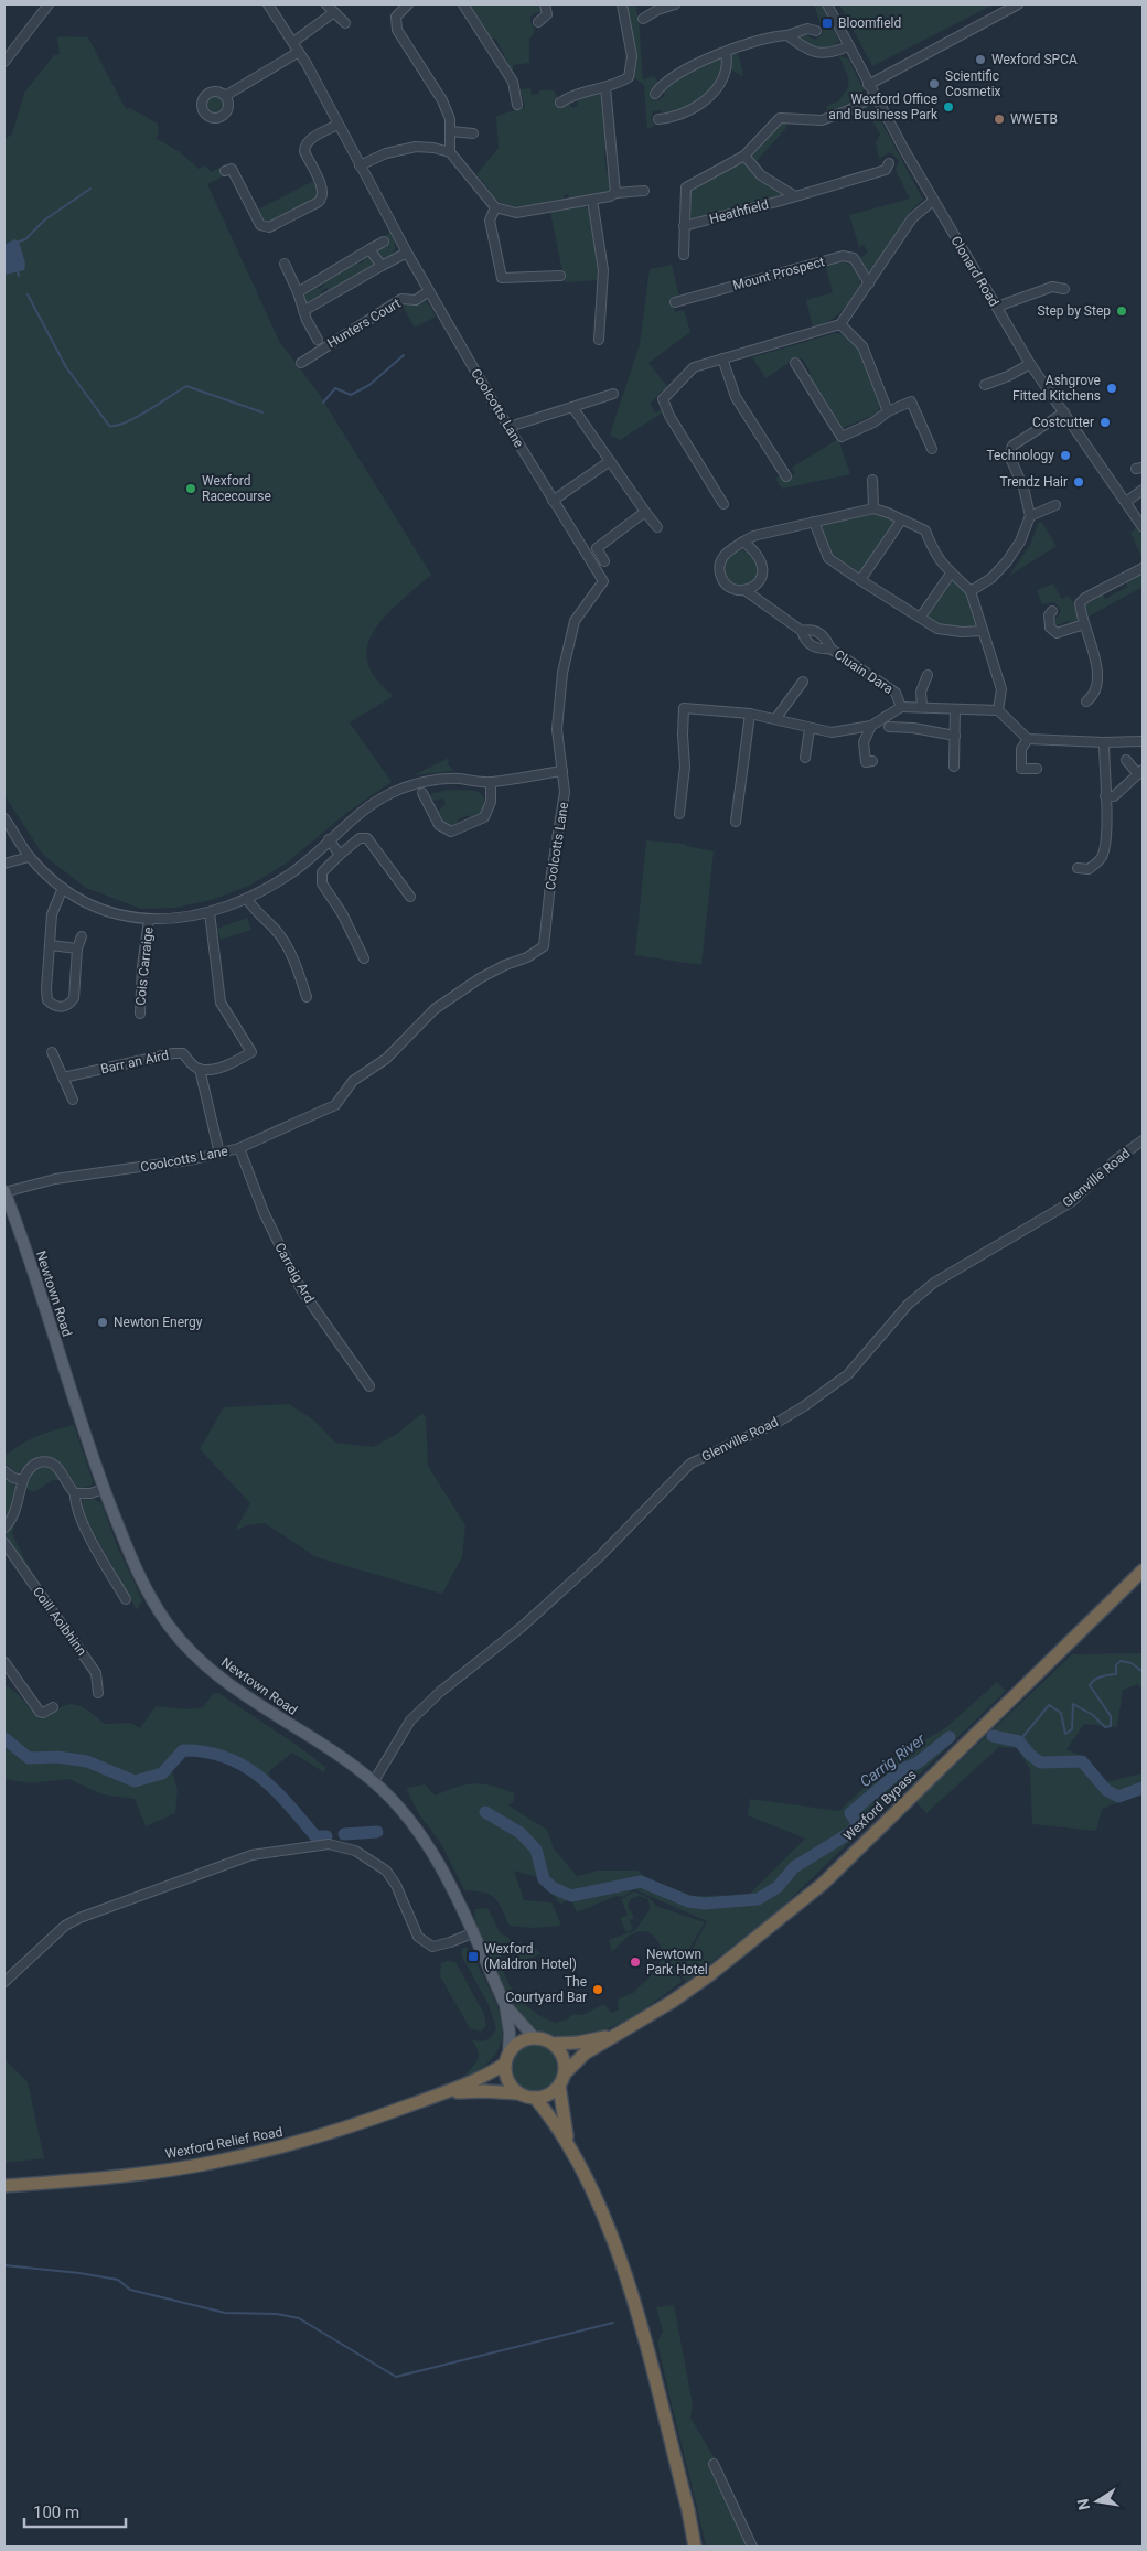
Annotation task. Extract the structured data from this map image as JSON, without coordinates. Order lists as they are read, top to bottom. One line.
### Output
{"streets":{"highway":["Wexford Bypass","Wexford Relief Road"],"main road":["Newtown Road"],"street":["Heathfield","Clonard Road","Mount Prospect","Hunters Court","Coolcotts Lane","Cluain Dara","Cois Carraige","Barr an Aird","Glenville Road","Carraig Ard","Coill Aoibhinn"]},"crossings":[["Hunters Court","Coolcotts Lane"],["Coolcotts Lane","Carraig Ard"],["Coolcotts Lane","Newtown Road"],["Glenville Road","Newtown Road"],["Newtown Road","Wexford Bypass"],["Newtown Road","Wexford Relief Road"],["Wexford Bypass","Wexford Relief Road"]],"water":["Carrig River"],"places":{"transit":["Bloomfield","Wexford (Maldron Hotel)"],"other":["Wexford SPCA","Scientific Cosmetix","Wexford Office and Business Park","WWETB","Step by Step","Ashgrove Fitted Kitchens","Costcutter","Technology","Trendz Hair","Wexford Racecourse","Newton Energy","Newtown Park Hotel","The Courtyard Bar"]},"scale_bar":"100 m","north":"left"}
